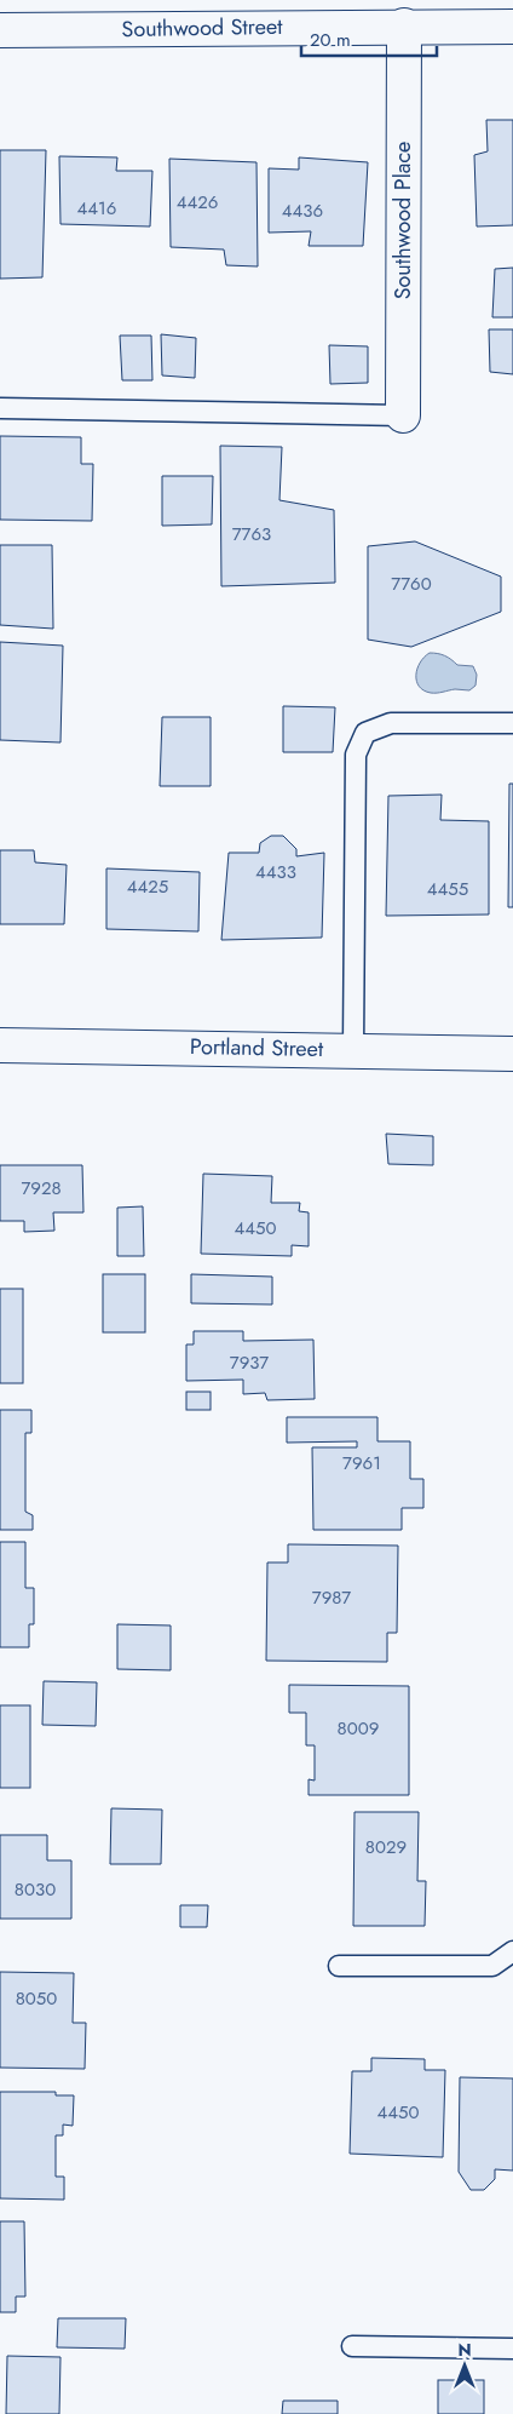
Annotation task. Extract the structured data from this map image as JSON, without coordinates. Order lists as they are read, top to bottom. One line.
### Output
{"streets":{"street":["Southwood Street","Southwood Place","Portland Street"]},"crossings":[["Southwood Street","Southwood Place"]],"house_numbers":["4426","4416","4436","7763","7760","4433","4425","4455","7928","4450","7937","7961","7987","8009","8029","8030","8050","4450"],"scale_bar":"20 m","north":"top"}
